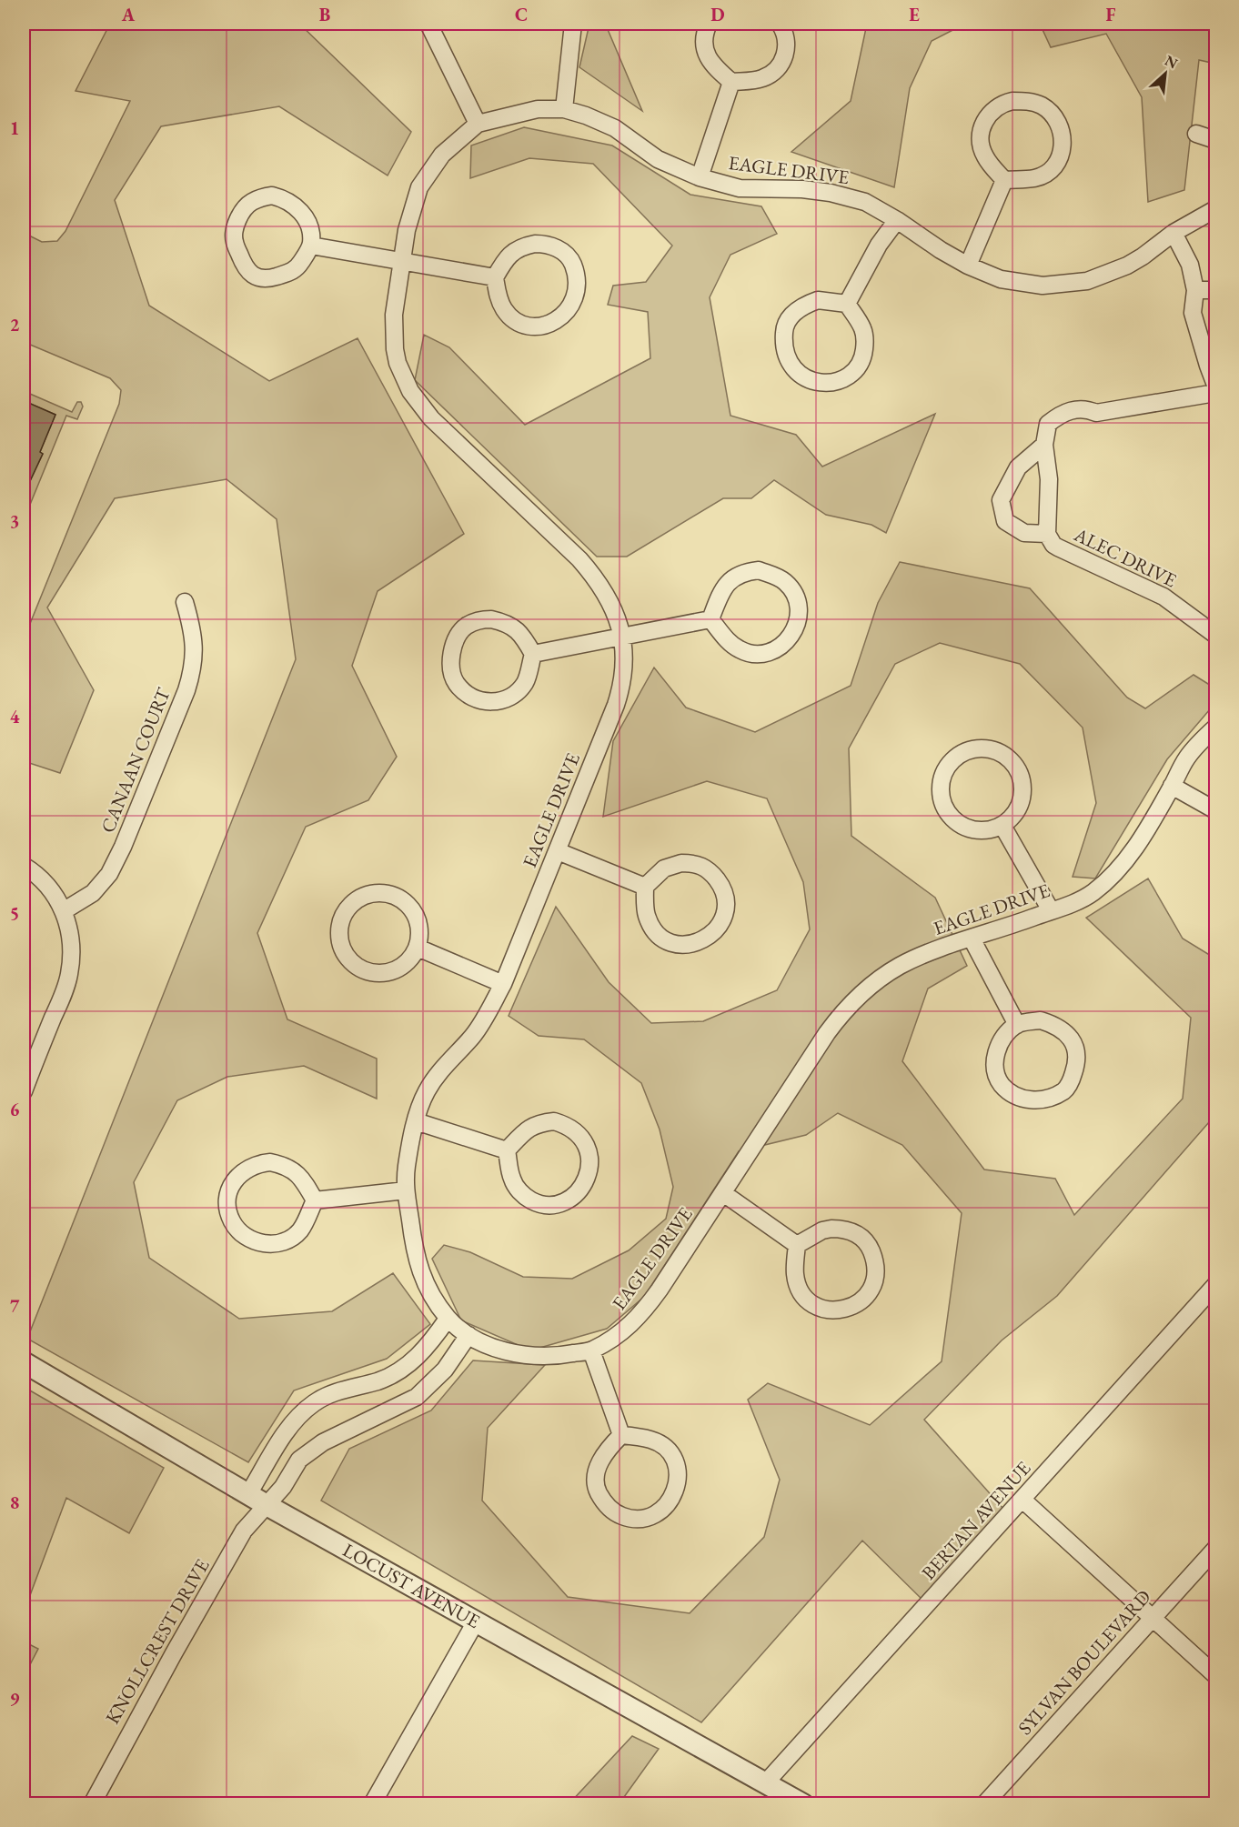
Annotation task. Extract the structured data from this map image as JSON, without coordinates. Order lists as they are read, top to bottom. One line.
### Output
{"streets":{"street":["EAGLE DRIVE","ALEC DRIVE","CANAAN COURT","BERTAN AVENUE","LOCUST AVENUE","KNOLLCREST DRIVE","SYLVAN BOULEVARD"]},"crossings":[["EAGLE DRIVE","KNOLLCREST DRIVE"],["BERTAN AVENUE","LOCUST AVENUE"],["LOCUST AVENUE","KNOLLCREST DRIVE"]],"north":"top right","grid":{"columns":["A","B","C","D","E","F"],"rows":["1","2","3","4","5","6","7","8","9"]}}
